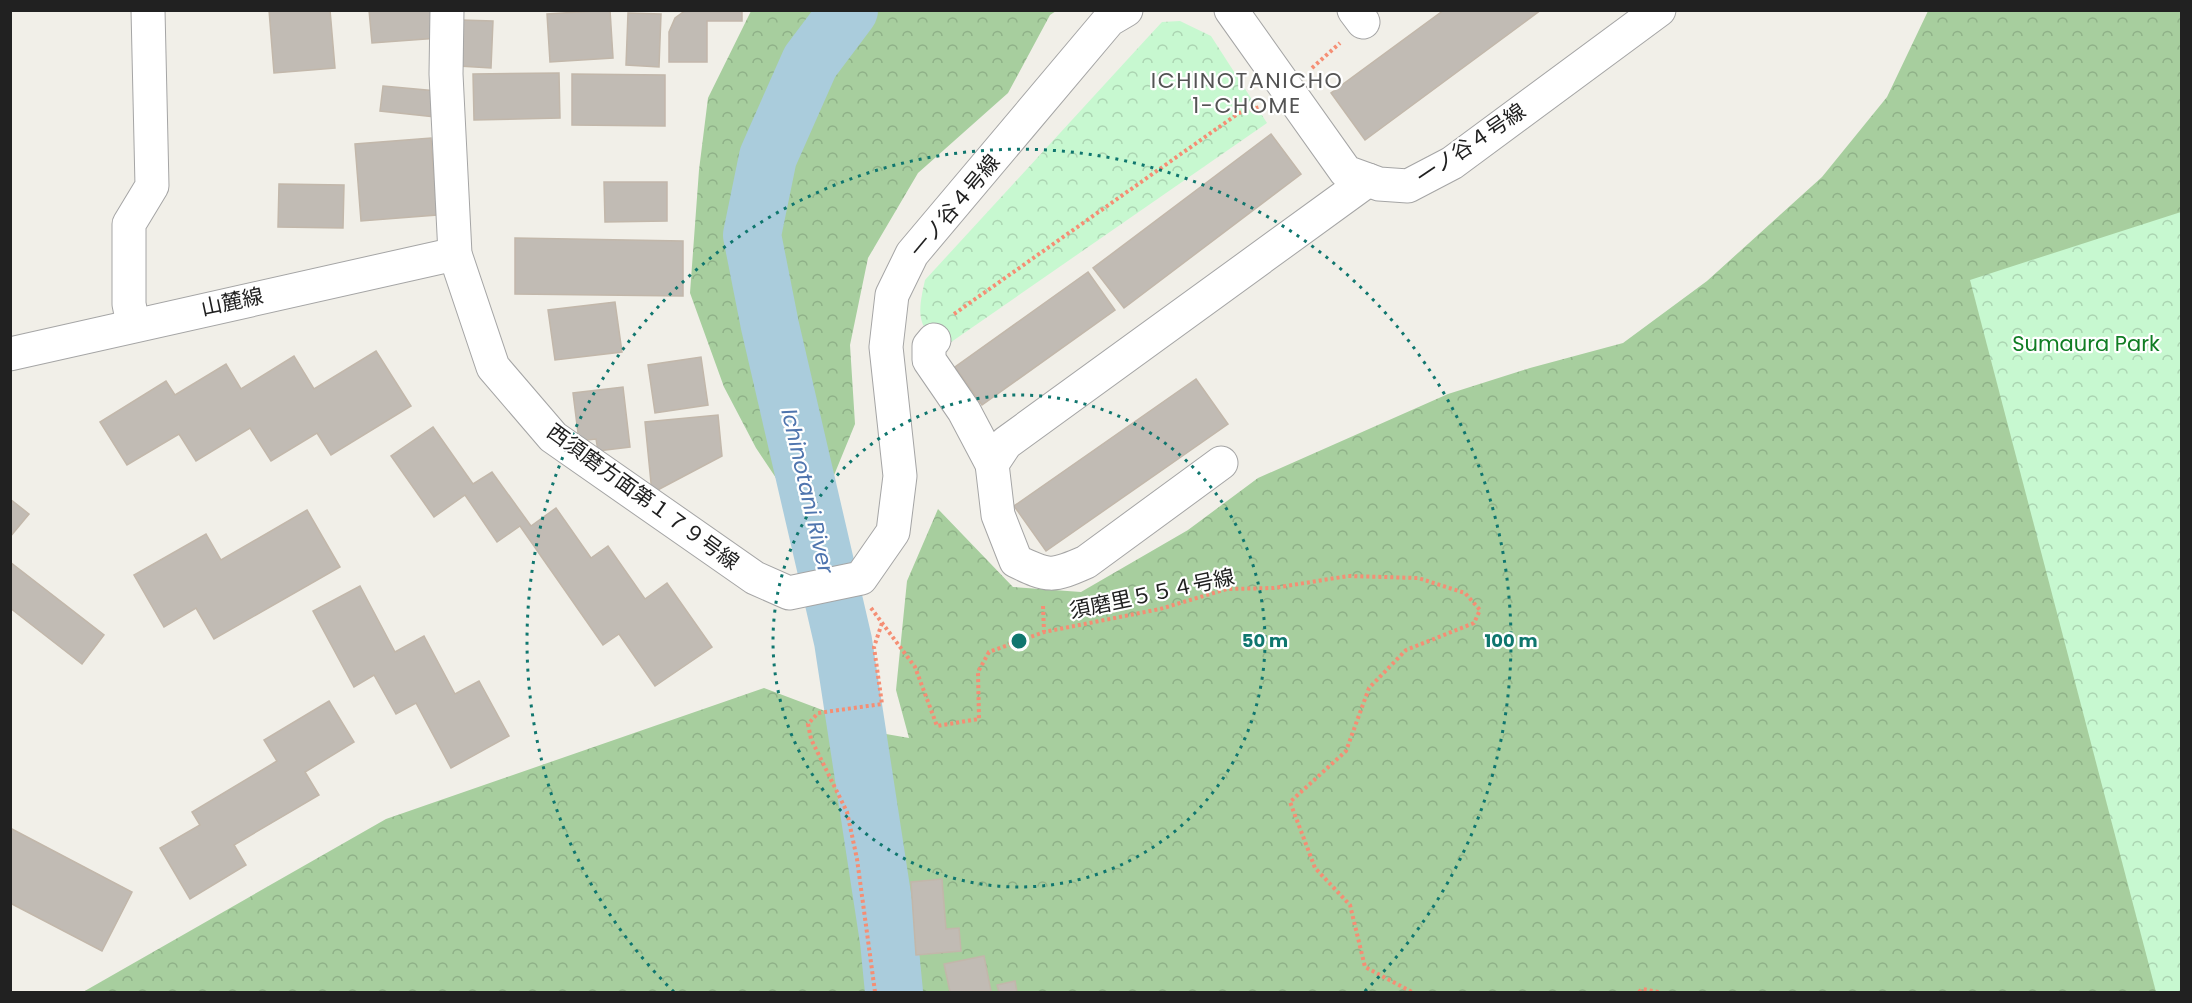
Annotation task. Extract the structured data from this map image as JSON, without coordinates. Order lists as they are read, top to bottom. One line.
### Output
{"streets":{"street":["一ノ谷４号線","山麓線","西須磨方面第１７９号線"],"path":["須磨里５５４号線"]},"crossings":[["一ノ谷４号線","西須磨方面第１７９号線"],["一ノ谷４号線","須磨里５５４号線"],["山麓線","西須磨方面第１７９号線"],["西須磨方面第１７９号線","須磨里５５４号線"]],"districts":["ICHINOTANICHO 1-CHOME"],"water":["Ichinotani River"],"parks":["Sumaura Park"],"rings":["50 m","100 m"]}
